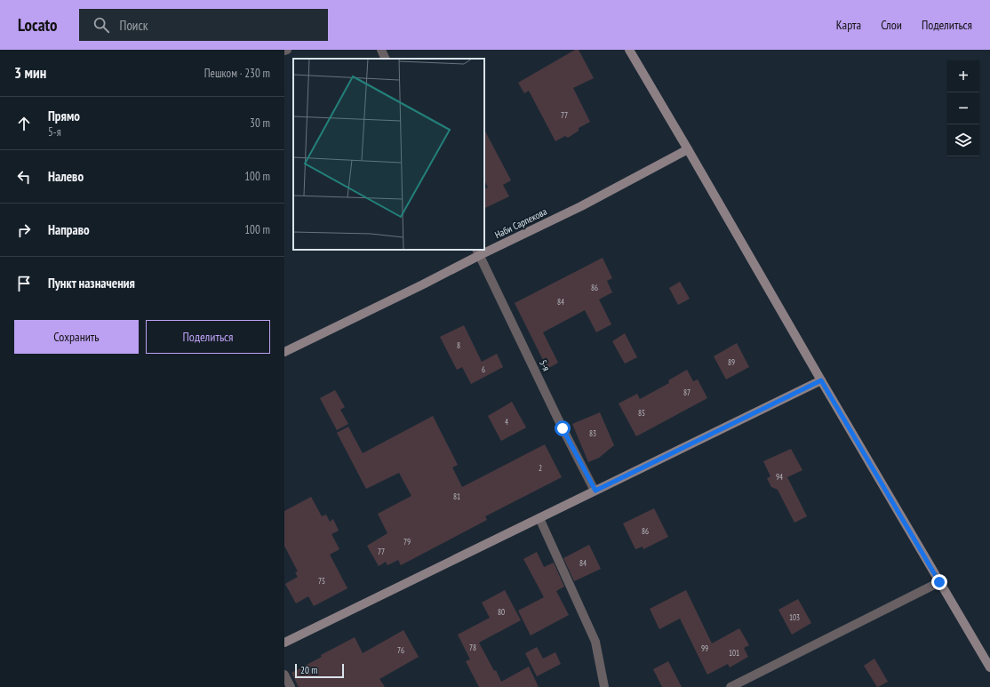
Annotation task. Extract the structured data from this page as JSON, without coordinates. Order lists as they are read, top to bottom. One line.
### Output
{"streets":{"street":["Наби Сарпекова","5-я"]},"crossings":[["Наби Сарпекова","5-я"]],"house_numbers":["77","86","84","8","89","6","87","85","4","83","2","94","81","86","79","77","84","75","80","103","78","99","76","101"],"scale_bar":"20 m","page":{"header":"Locato","search":"Поиск","nav":["Карта","Слои","Поделиться"],"heading":["3 мин","Пешком · 230 m"],"map_buttons":["+","−"],"list":[["Прямо","5-я","30 m"],["Налево","100 m"],["Направо","100 m"],"Пункт назначения"],"buttons":["Сохранить","Поделиться"],"scale":"20 m"}}
